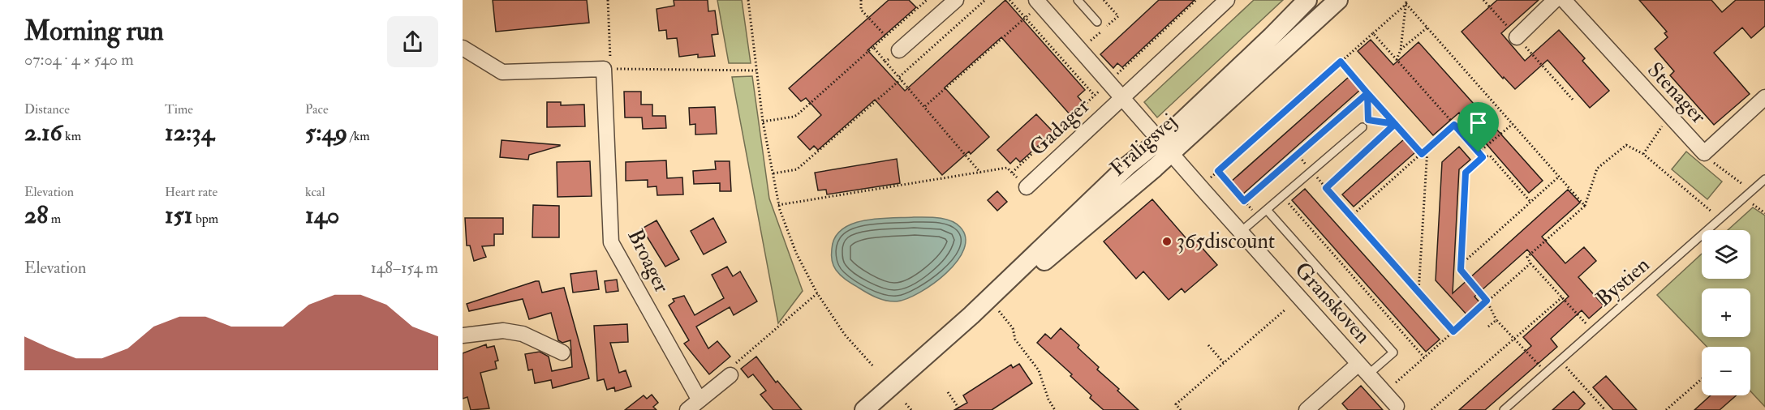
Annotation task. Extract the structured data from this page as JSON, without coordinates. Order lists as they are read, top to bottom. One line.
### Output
{"streets":{"street":["Stenager","Gadager","Fraligsvej","Broager","Granskoven"],"lane":["Bystien"]},"crossings":[["Gadager","Fraligsvej"],["Gadager","Granskoven"],["Fraligsvej","Granskoven"]],"places":["365discount"],"page":{"heading":["Morning run","07:04 · 4 × 540 m"],"stats":[["Distance","2.16 km"],["Time","12:34"],["Pace","5:49 /km"],["Elevation","28 m"],["Heart rate","151 bpm"],["kcal","140"]],"map_buttons":["+","−"],"chart":["Elevation","148–154 m"]}}
